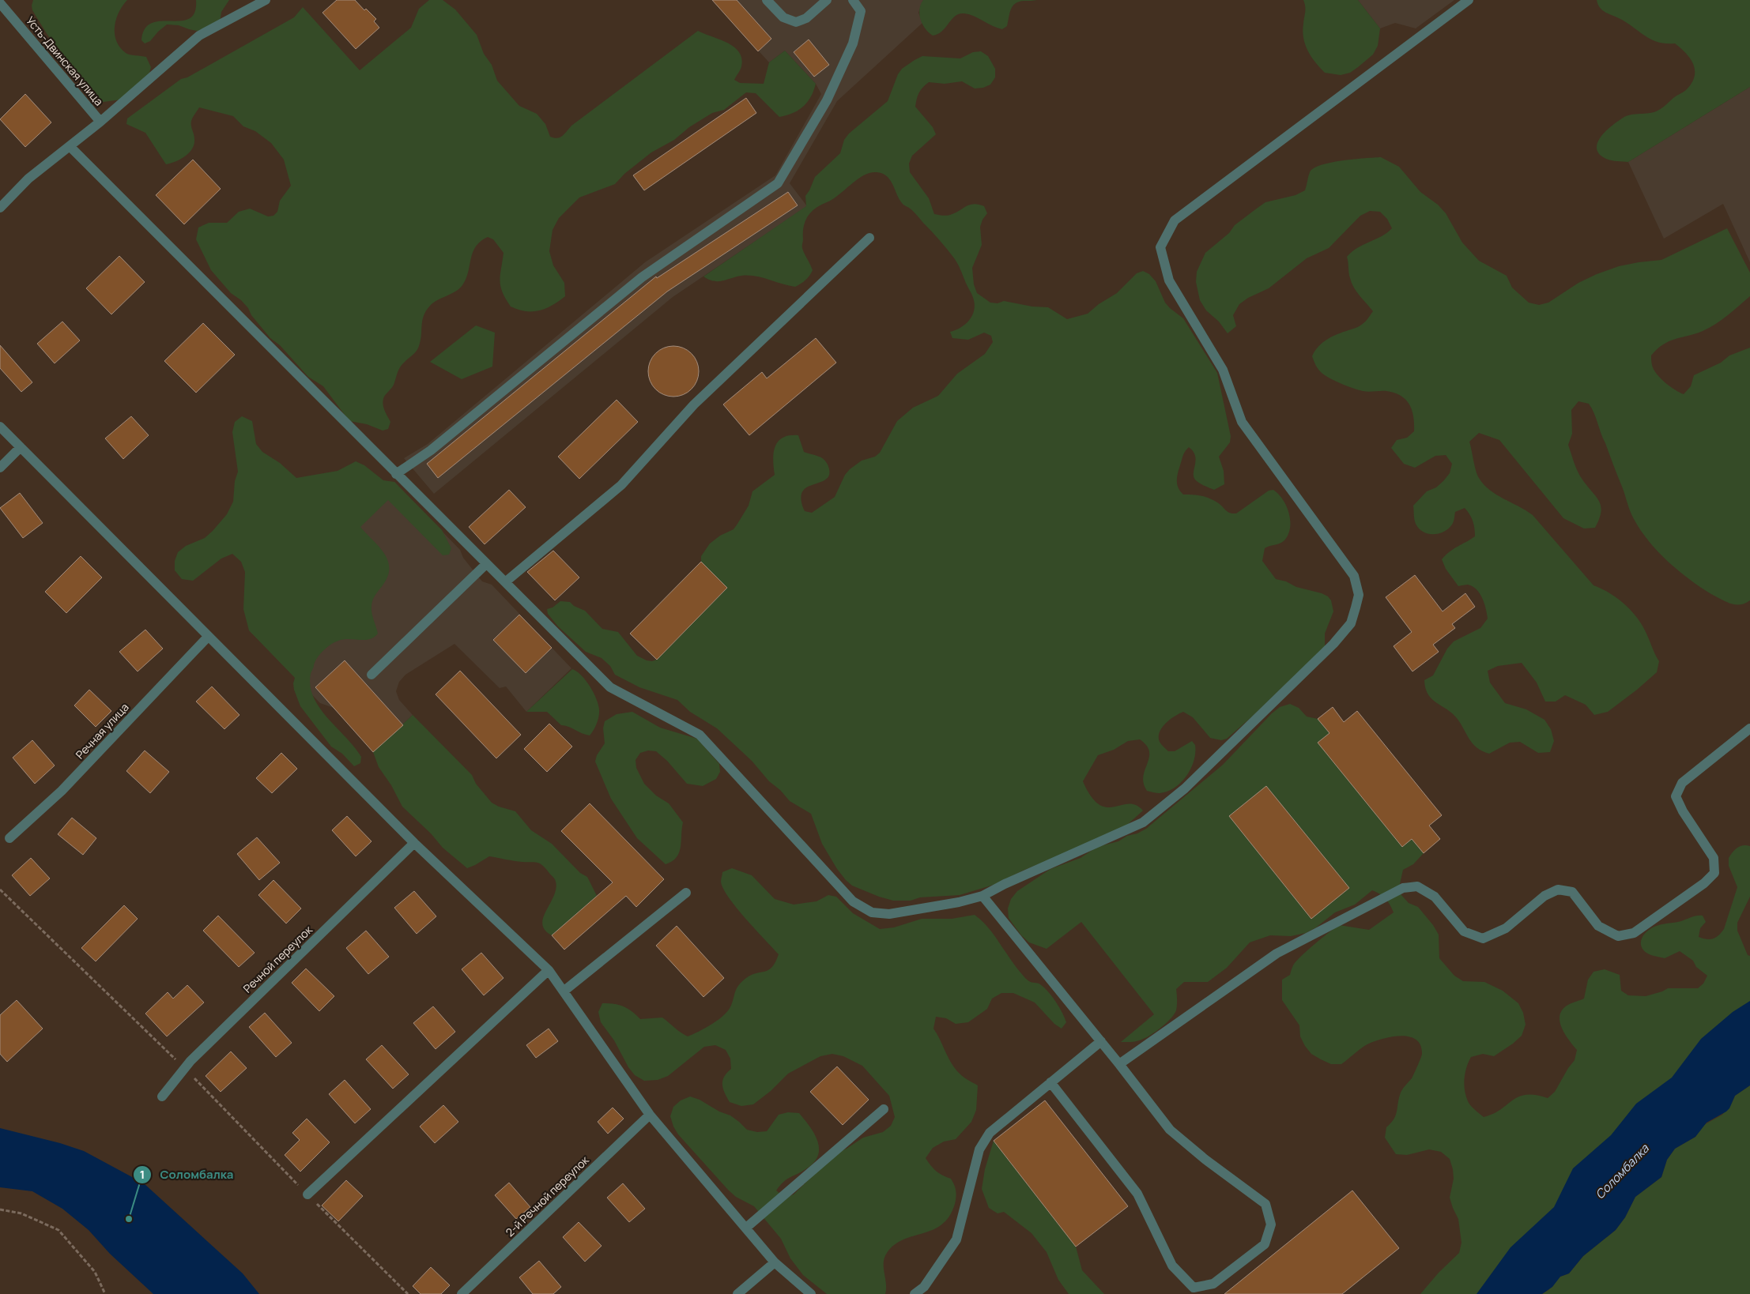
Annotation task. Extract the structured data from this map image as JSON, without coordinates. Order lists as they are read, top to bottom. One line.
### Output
{"streets":{"street":["Усть-Двинская улица","Речная улица","Речной переулок","2-й Речной переулок"]},"water":["Соломбалка"],"places":["Соломбалка"]}
